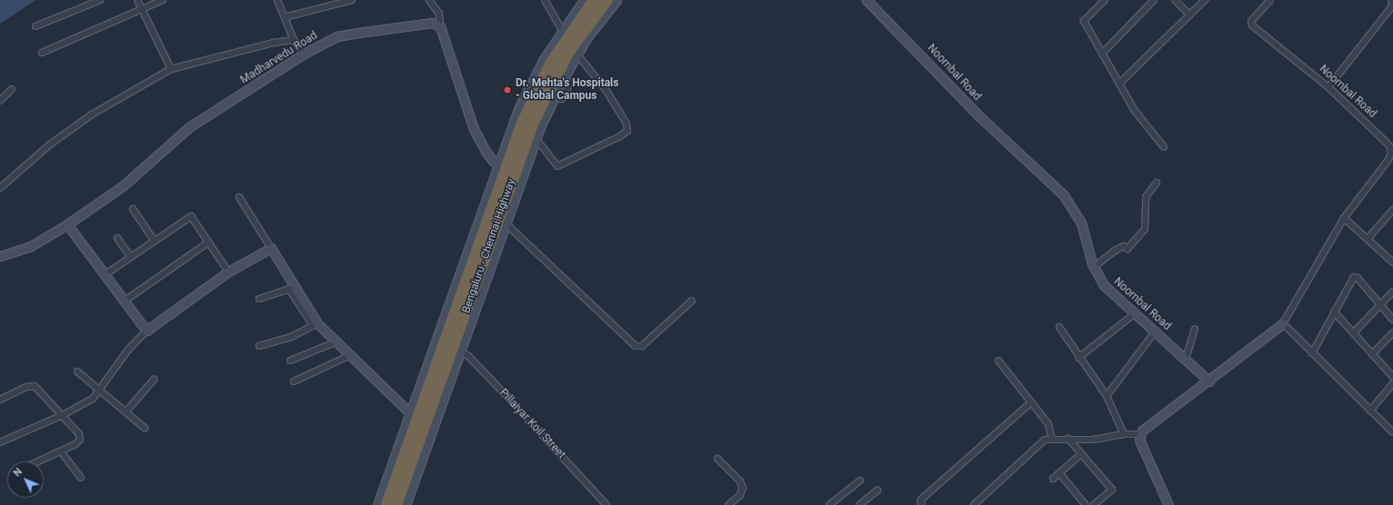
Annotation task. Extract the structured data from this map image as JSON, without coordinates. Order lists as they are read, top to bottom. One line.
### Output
{"streets":{"highway":["Bengaluru - Chennai Highway"],"street":["Madharvedu Road","Noombal Road","Pillaiyar Koil Street"]},"crossings":[["Bengaluru - Chennai Highway","Pillaiyar Koil Street"]],"places":["Dr. Mehta's Hospitals - Global Campus"],"north":"top left"}
